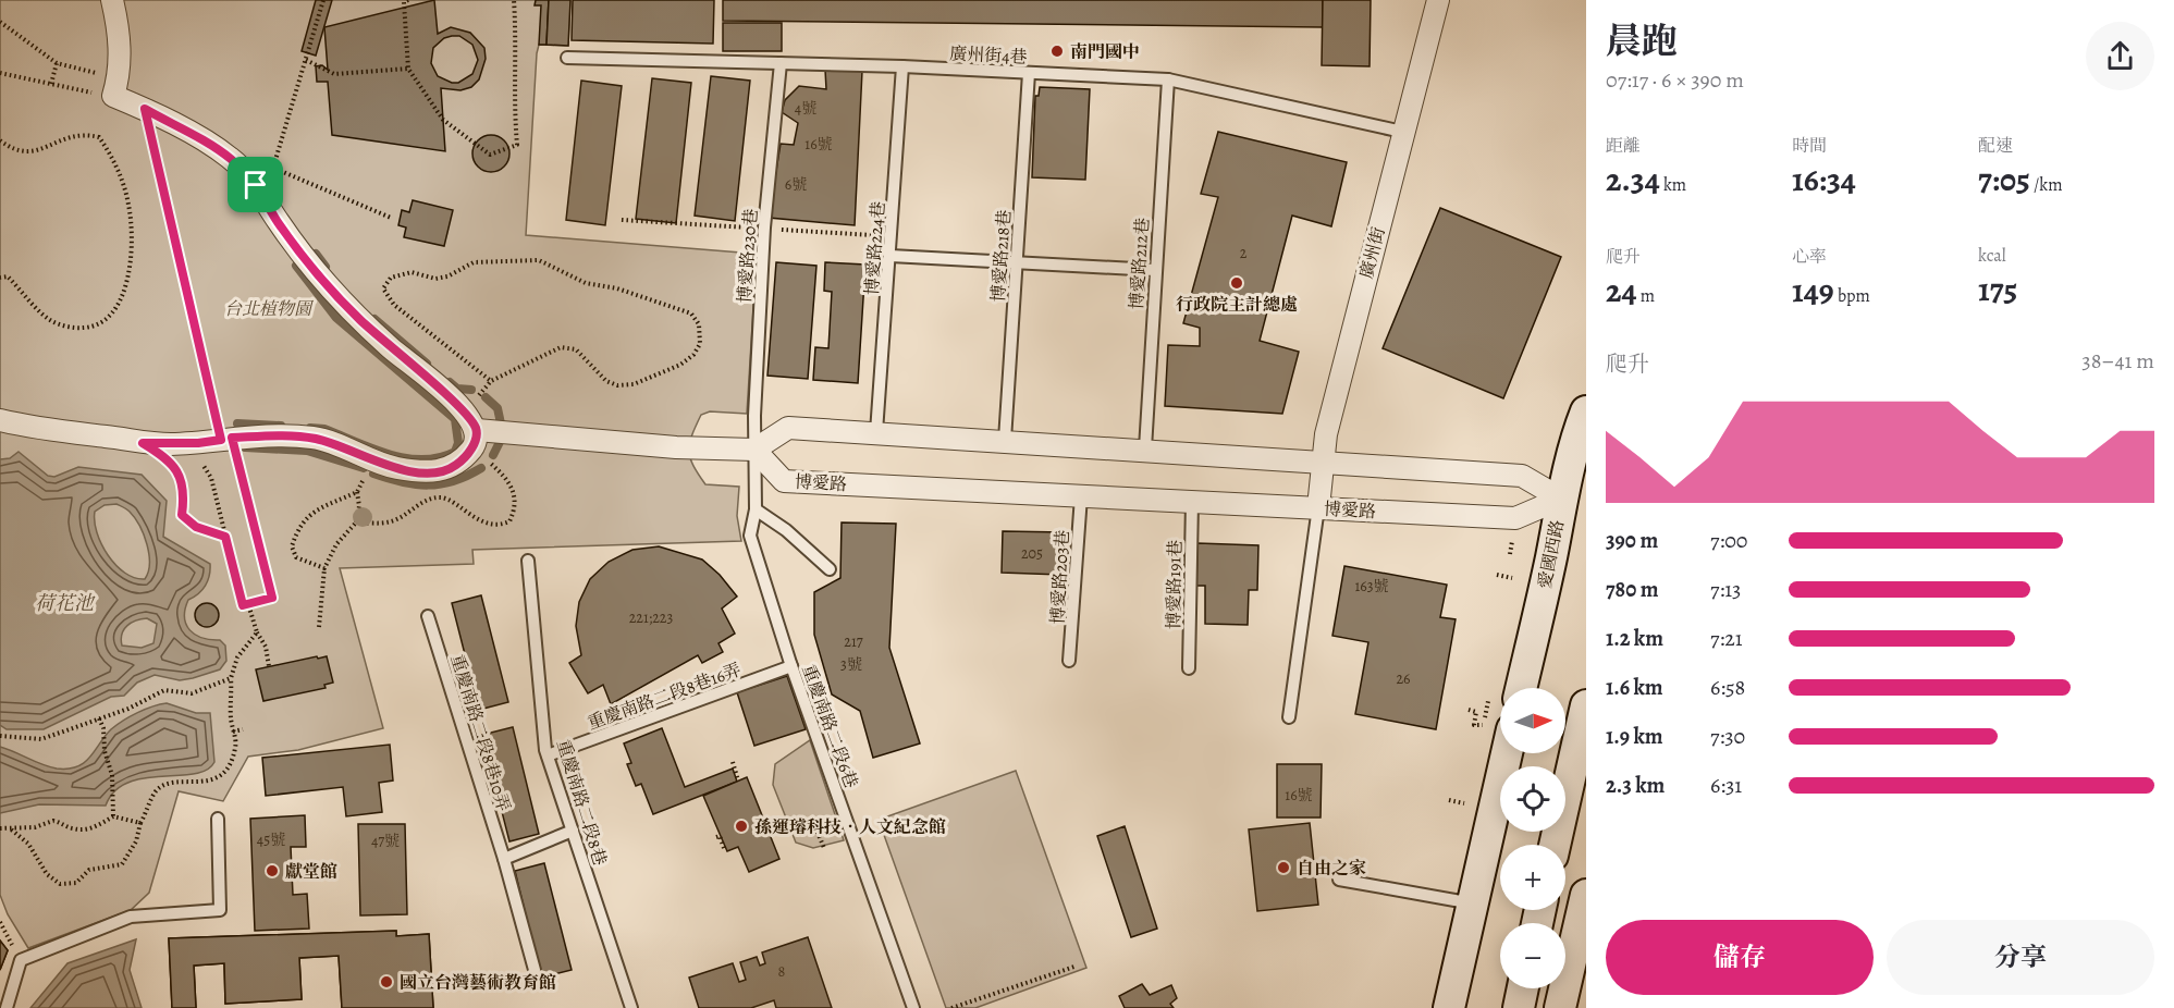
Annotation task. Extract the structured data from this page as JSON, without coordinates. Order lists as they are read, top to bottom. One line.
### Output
{"streets":{"main road":["愛國西路"],"street":["廣州街","博愛路"],"lane":["廣州街4巷","博愛路224巷","博愛路230巷","博愛路218巷","博愛路212巷","博愛路203巷","博愛路191巷","重慶南路二段8巷16弄","重慶南路二段6巷","重慶南路二段8巷10弄","重慶南路二段8巷"]},"crossings":[["廣州街4巷","博愛路224巷"],["廣州街4巷","廣州街"],["廣州街4巷","博愛路230巷"],["廣州街4巷","博愛路218巷"],["廣州街4巷","博愛路212巷"],["廣州街","博愛路"],["博愛路230巷","博愛路"],["博愛路230巷","重慶南路二段6巷"],["博愛路","愛國西路"],["博愛路","博愛路203巷"],["博愛路","博愛路191巷"],["博愛路","重慶南路二段6巷"],["重慶南路二段8巷16弄","重慶南路二段6巷"],["重慶南路二段8巷16弄","重慶南路二段8巷"]],"water":["荷花池"],"parks":["台北植物園"],"places":["南門國中","行政院主計總處","孫運璿科技．人文紀念館","自由之家","獻堂館","國立台灣藝術教育館"],"house_numbers":["4號","16號","6號","2","205","163號","221;223","217","3號","26","16號","45號","47號","8"],"north":"right","page":{"heading":["晨跑","07:17 · 6 × 390 m"],"stats":[["距離","2.34 km"],["時間","16:34"],["配速","7:05 /km"],["爬升","24 m"],["心率","149 bpm"],["kcal","175"]],"chart":["爬升","38–41 m"],"list":[{"name":"390 m","note":"7:00"},{"name":"780 m","note":"7:13"},{"name":"1.2 km","note":"7:21"},{"name":"1.6 km","note":"6:58"},{"name":"1.9 km","note":"7:30"},{"name":"2.3 km","note":"6:31"}],"map_buttons":["+","−"],"buttons":["儲存","分享"]}}
